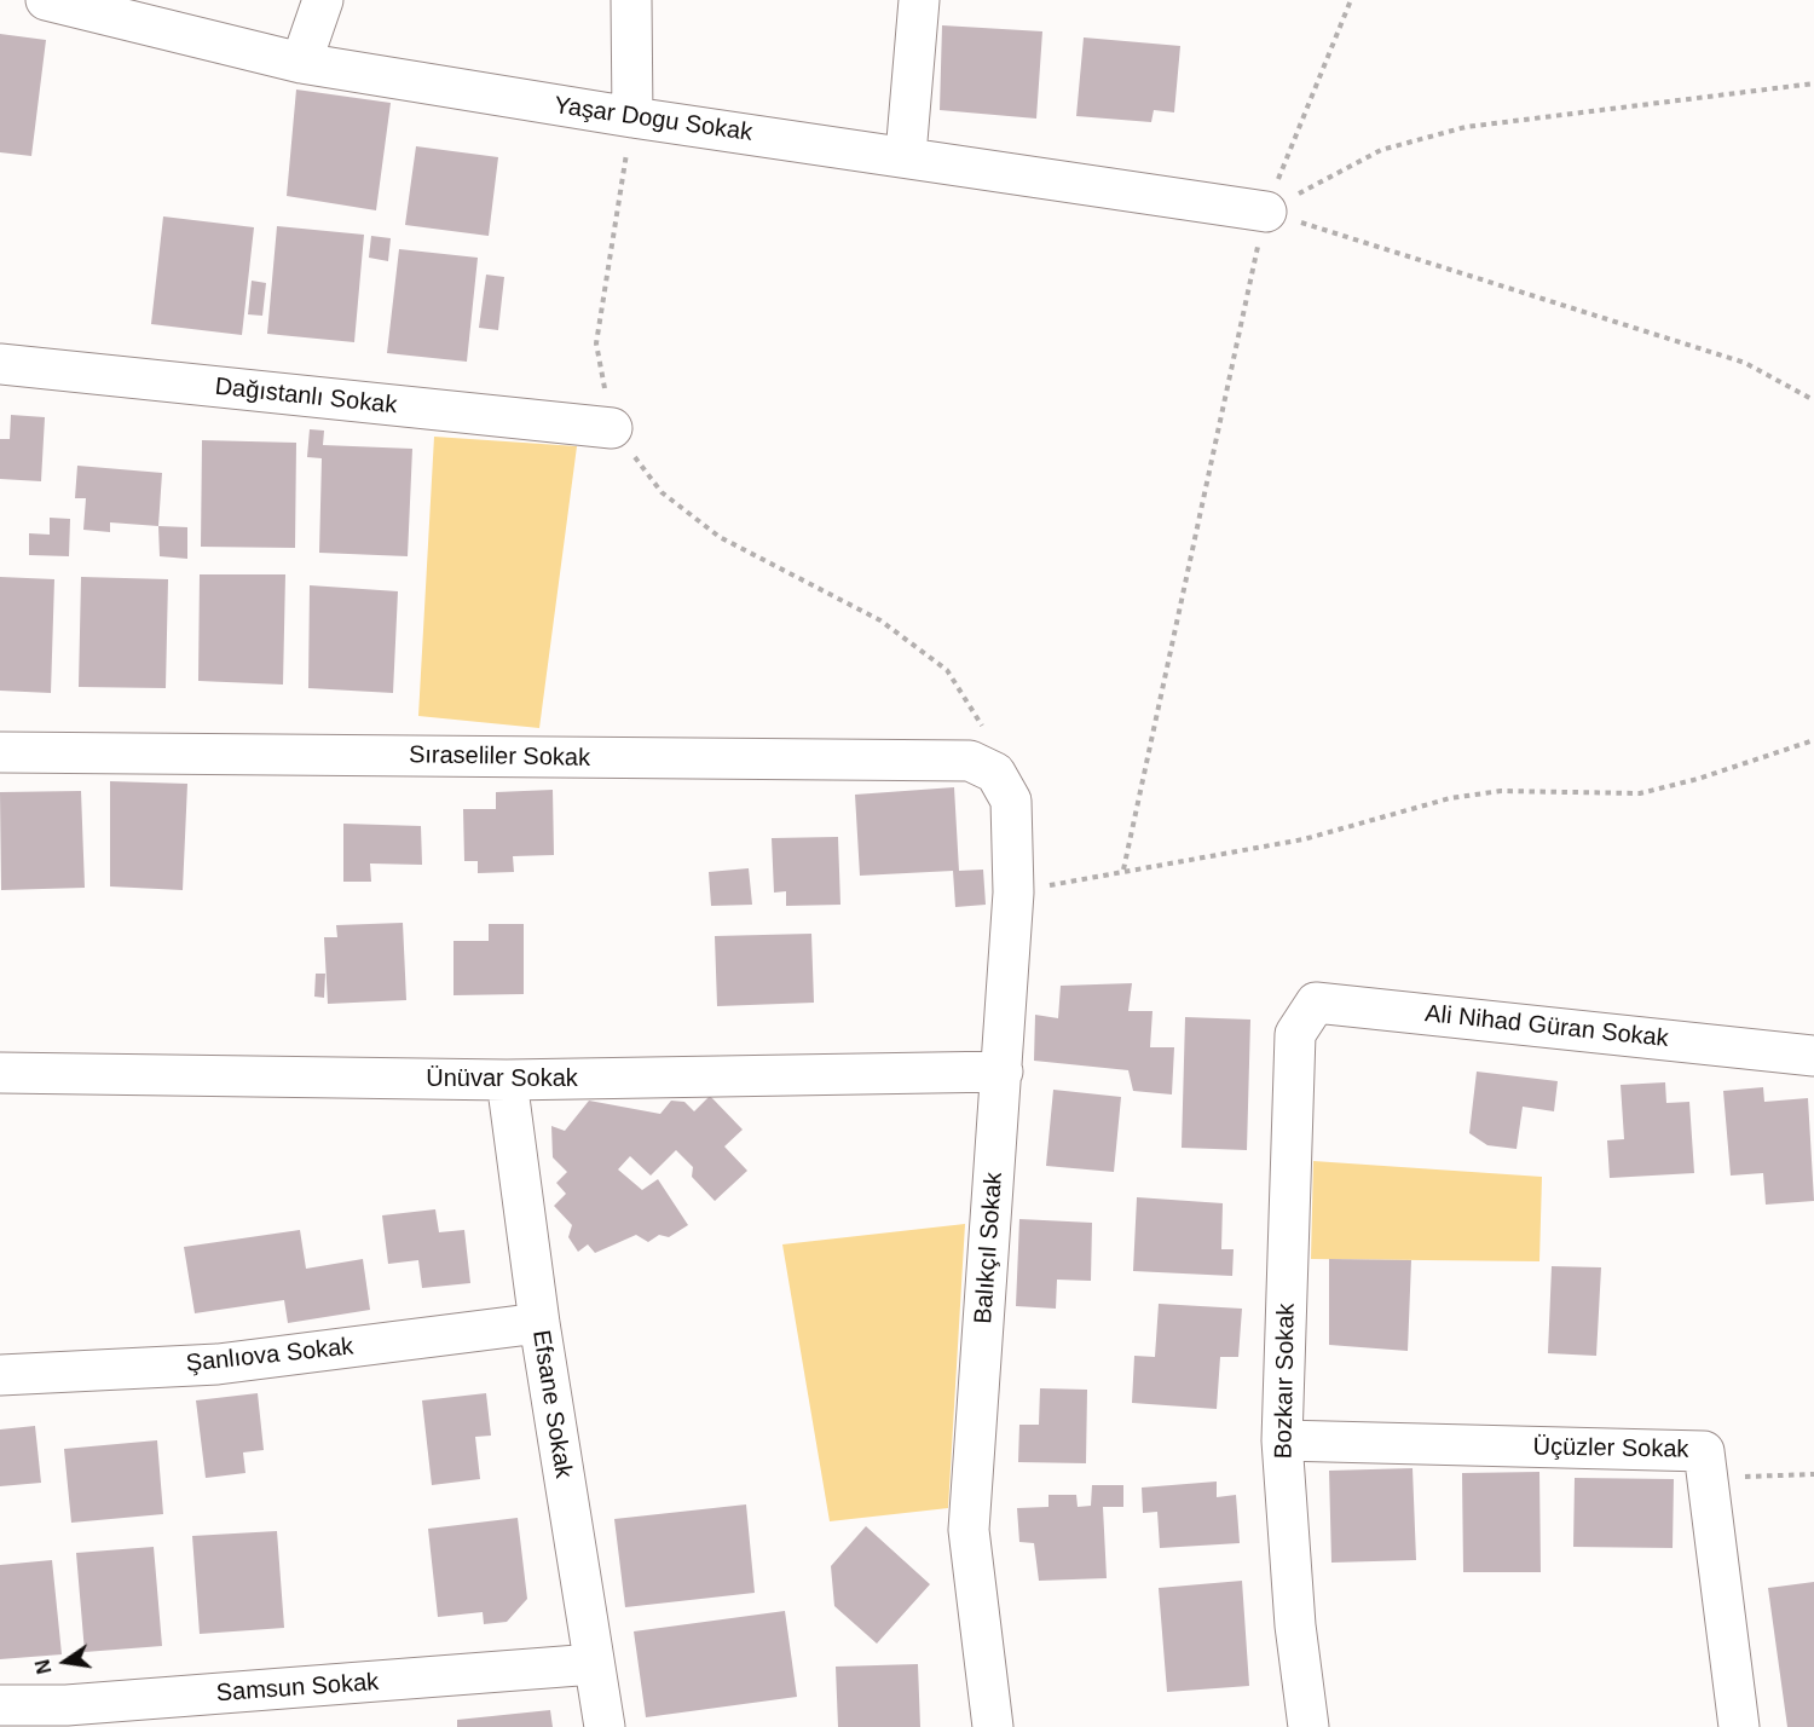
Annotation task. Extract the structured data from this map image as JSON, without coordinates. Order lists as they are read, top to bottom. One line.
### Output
{"streets":{"street":["Yaşar Dogu Sokak","Dağıstanlı Sokak","Sıraseliler Sokak","Ali Nihad Güran Sokak","Ünüvar Sokak","Balıkçıl Sokak","Şanlıova Sokak","Bozkaır Sokak","Efsane Sokak","Üçüzler Sokak","Samsun Sokak"]},"crossings":[["Sıraseliler Sokak","Balıkçıl Sokak"],["Ali Nihad Güran Sokak","Bozkaır Sokak"],["Ünüvar Sokak","Balıkçıl Sokak"],["Ünüvar Sokak","Efsane Sokak"],["Şanlıova Sokak","Efsane Sokak"],["Bozkaır Sokak","Üçüzler Sokak"],["Efsane Sokak","Samsun Sokak"]],"north":"left"}
